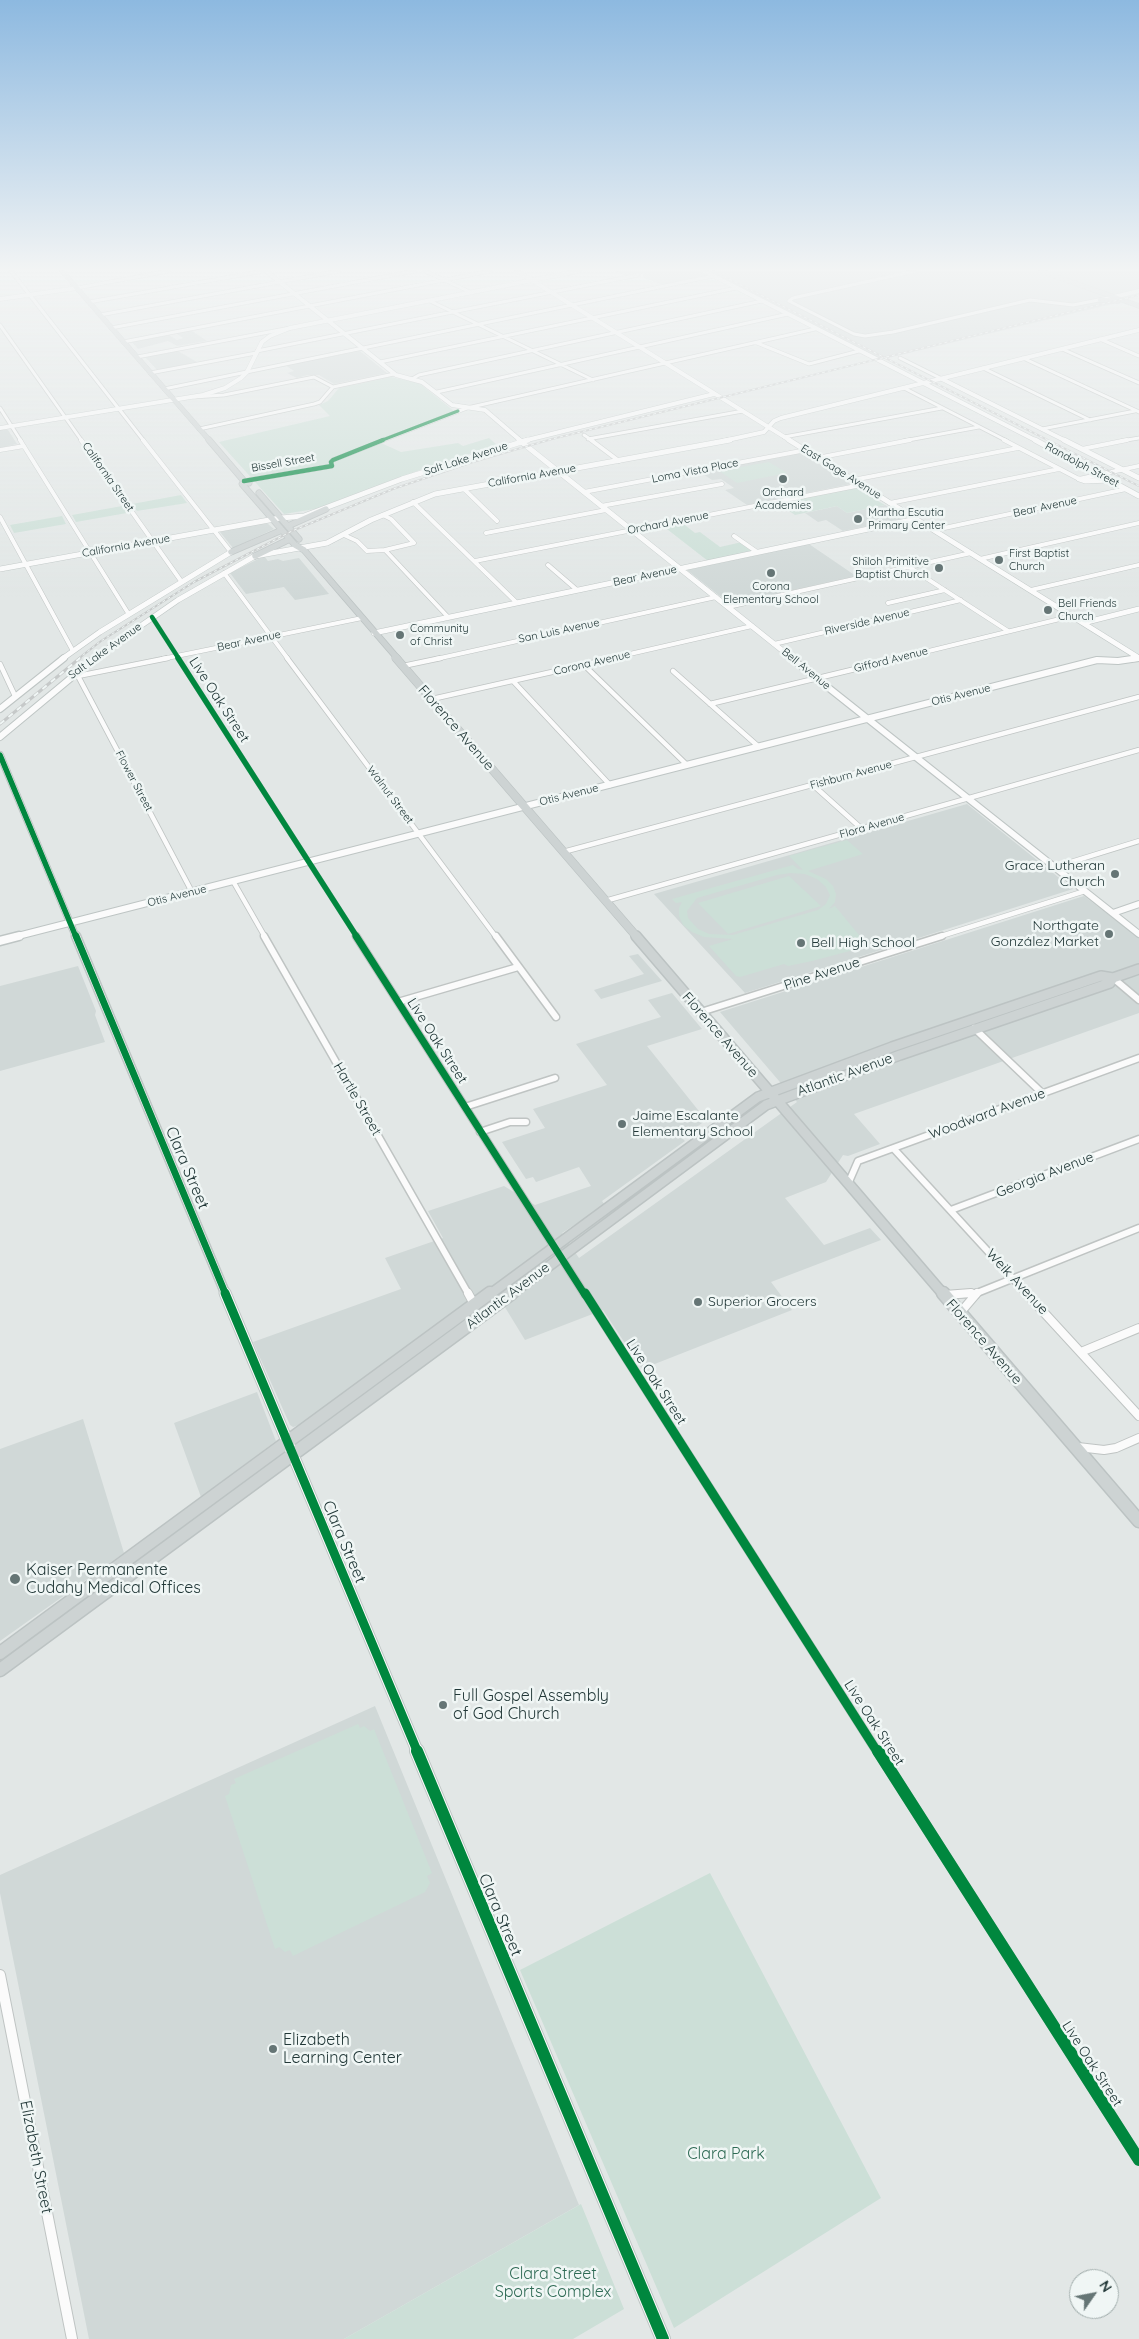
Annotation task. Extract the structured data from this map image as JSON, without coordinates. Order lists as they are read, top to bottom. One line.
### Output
{"streets":{"main road":["Florence Avenue","Atlantic Avenue"],"street":["Salt Lake Avenue","Bissell Street","Randolph Street","Loma Vista Place","East Gage Avenue","California Avenue","California Street","Bear Avenue","Orchard Avenue","Riverside Avenue","San Luis Avenue","Gifford Avenue","Corona Avenue","Bell Avenue","Otis Avenue","Live Oak Street","Fishburn Avenue","Flower Street","Walnut Street","Flora Avenue","Pine Avenue","Hartle Street","Woodward Avenue","Clara Street","Georgia Avenue","Weik Avenue","Elizabeth Street"]},"crossings":[["Salt Lake Avenue","East Gage Avenue"],["Salt Lake Avenue","California Avenue"],["Salt Lake Avenue","California Street"],["Salt Lake Avenue","Bear Avenue"],["Salt Lake Avenue","Bell Avenue"],["Salt Lake Avenue","Live Oak Street"],["Salt Lake Avenue","Florence Avenue"],["Salt Lake Avenue","Flower Street"],["Salt Lake Avenue","Walnut Street"],["Bissell Street","Bell Avenue"],["Randolph Street","Bear Avenue"],["Loma Vista Place","East Gage Avenue"],["Loma Vista Place","Bell Avenue"],["East Gage Avenue","California Avenue"],["East Gage Avenue","Bear Avenue"],["East Gage Avenue","Orchard Avenue"],["East Gage Avenue","Gifford Avenue"],["East Gage Avenue","Otis Avenue"],["California Avenue","California Street"],["California Avenue","Bell Avenue"],["California Avenue","Florence Avenue"],["Bear Avenue","Bell Avenue"],["Bear Avenue","Live Oak Street"],["Bear Avenue","Florence Avenue"],["Bear Avenue","Flower Street"],["Bear Avenue","Walnut Street"],["Orchard Avenue","Bell Avenue"],["Riverside Avenue","Bell Avenue"],["San Luis Avenue","Bell Avenue"],["San Luis Avenue","Florence Avenue"],["Gifford Avenue","Bell Avenue"],["Corona Avenue","Bell Avenue"],["Corona Avenue","Florence Avenue"],["Bell Avenue","Otis Avenue"],["Bell Avenue","Fishburn Avenue"],["Bell Avenue","Flora Avenue"],["Bell Avenue","Pine Avenue"],["Otis Avenue","Live Oak Street"],["Otis Avenue","Florence Avenue"],["Otis Avenue","Flower Street"],["Otis Avenue","Walnut Street"],["Otis Avenue","Hartle Street"],["Otis Avenue","Clara Street"],["Live Oak Street","Atlantic Avenue"],["Florence Avenue","Fishburn Avenue"],["Florence Avenue","Flora Avenue"],["Florence Avenue","Pine Avenue"],["Florence Avenue","Atlantic Avenue"],["Florence Avenue","Woodward Avenue"],["Atlantic Avenue","Hartle Street"],["Atlantic Avenue","Clara Street"],["Woodward Avenue","Weik Avenue"],["Georgia Avenue","Weik Avenue"]],"parks":["Clara Park","Clara Street Sports Complex"],"places":["Orchard Academies","Martha Escutia Primary Center","First Baptist Church","Shiloh Primitive Baptist Church","Corona Elementary School","Bell Friends Church","Community of Christ","Grace Lutheran Church","Northgate González Market","Bell High School","Jaime Escalante Elementary School","Superior Grocers","Kaiser Permanente Cudahy Medical Offices","Full Gospel Assembly of God Church","Elizabeth Learning Center"],"north":"top right"}
